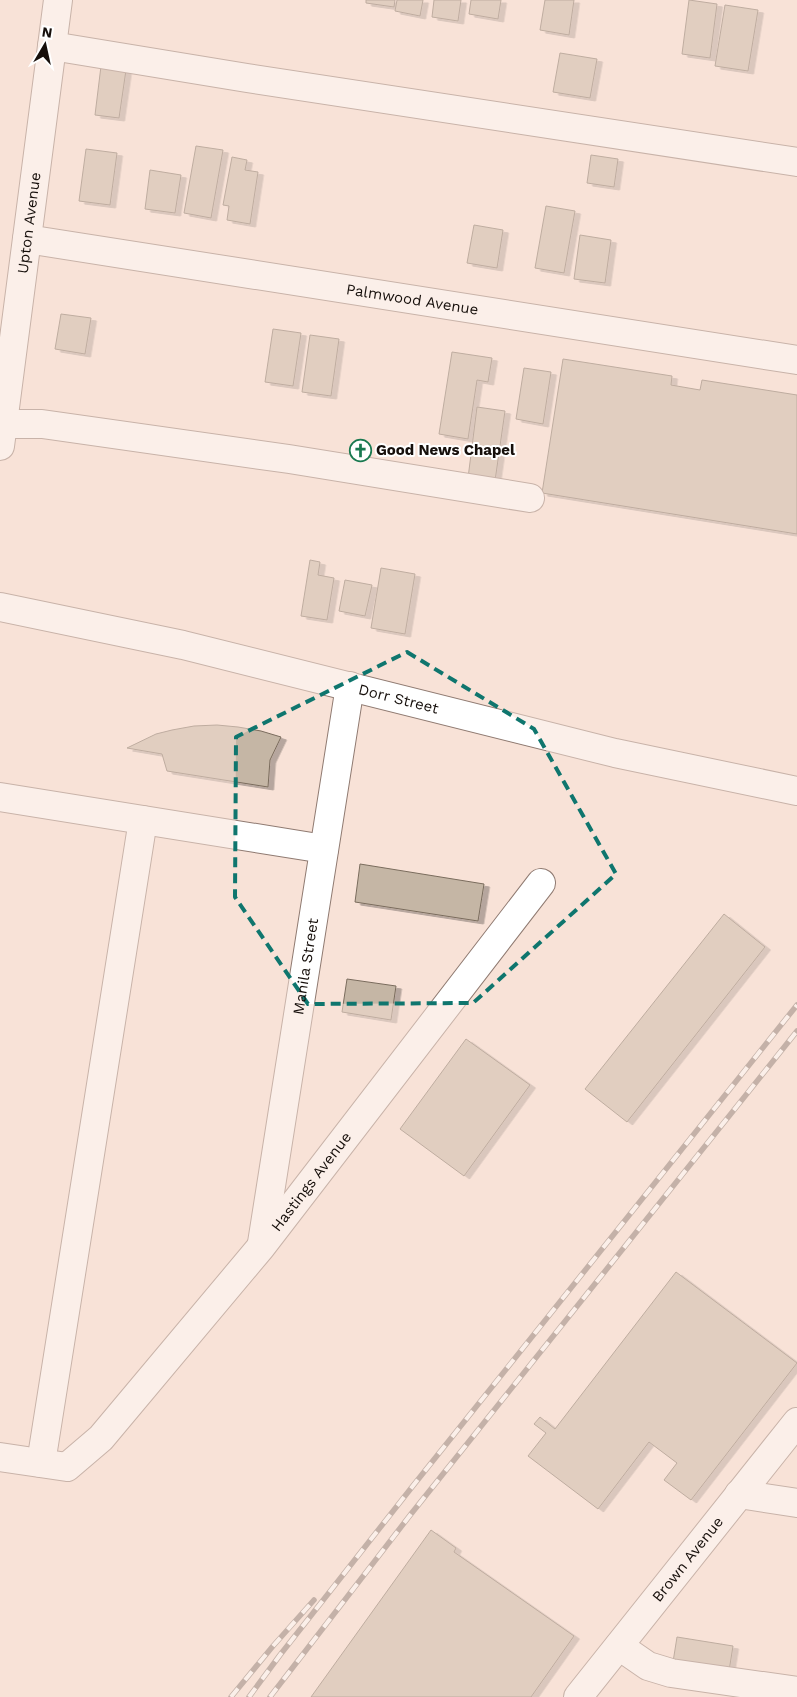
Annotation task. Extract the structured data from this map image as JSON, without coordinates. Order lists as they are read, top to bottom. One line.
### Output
{"streets":{"street":["Upton Avenue","Palmwood Avenue","Dorr Street","Manila Street","Hastings Avenue","Brown Avenue"]},"crossings":[["Upton Avenue","Palmwood Avenue"],["Dorr Street","Manila Street"],["Manila Street","Hastings Avenue"]],"places":{"church":["Good News Chapel"]},"north":"top"}
